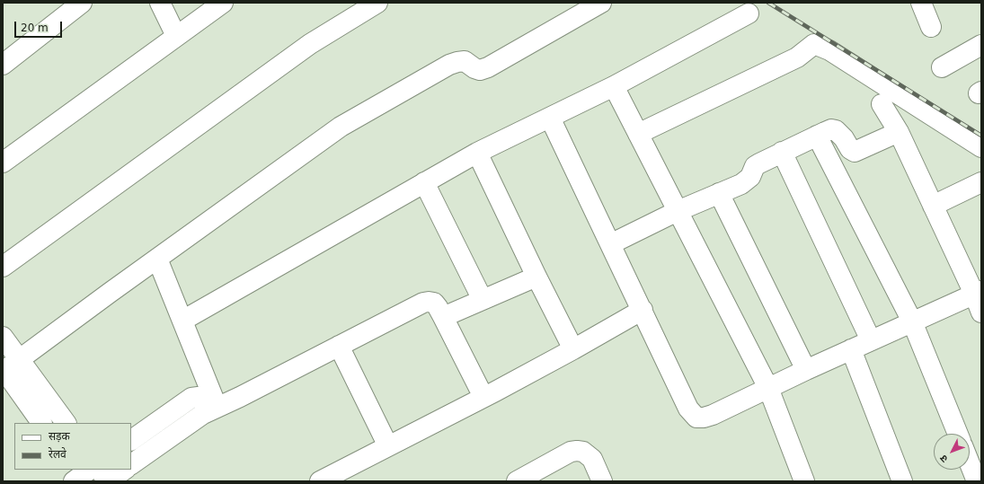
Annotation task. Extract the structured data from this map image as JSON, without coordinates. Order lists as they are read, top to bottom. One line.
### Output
{"legend":["सड़क","रेलवे"],"scale_bar":"20 m","north":"bottom left"}
